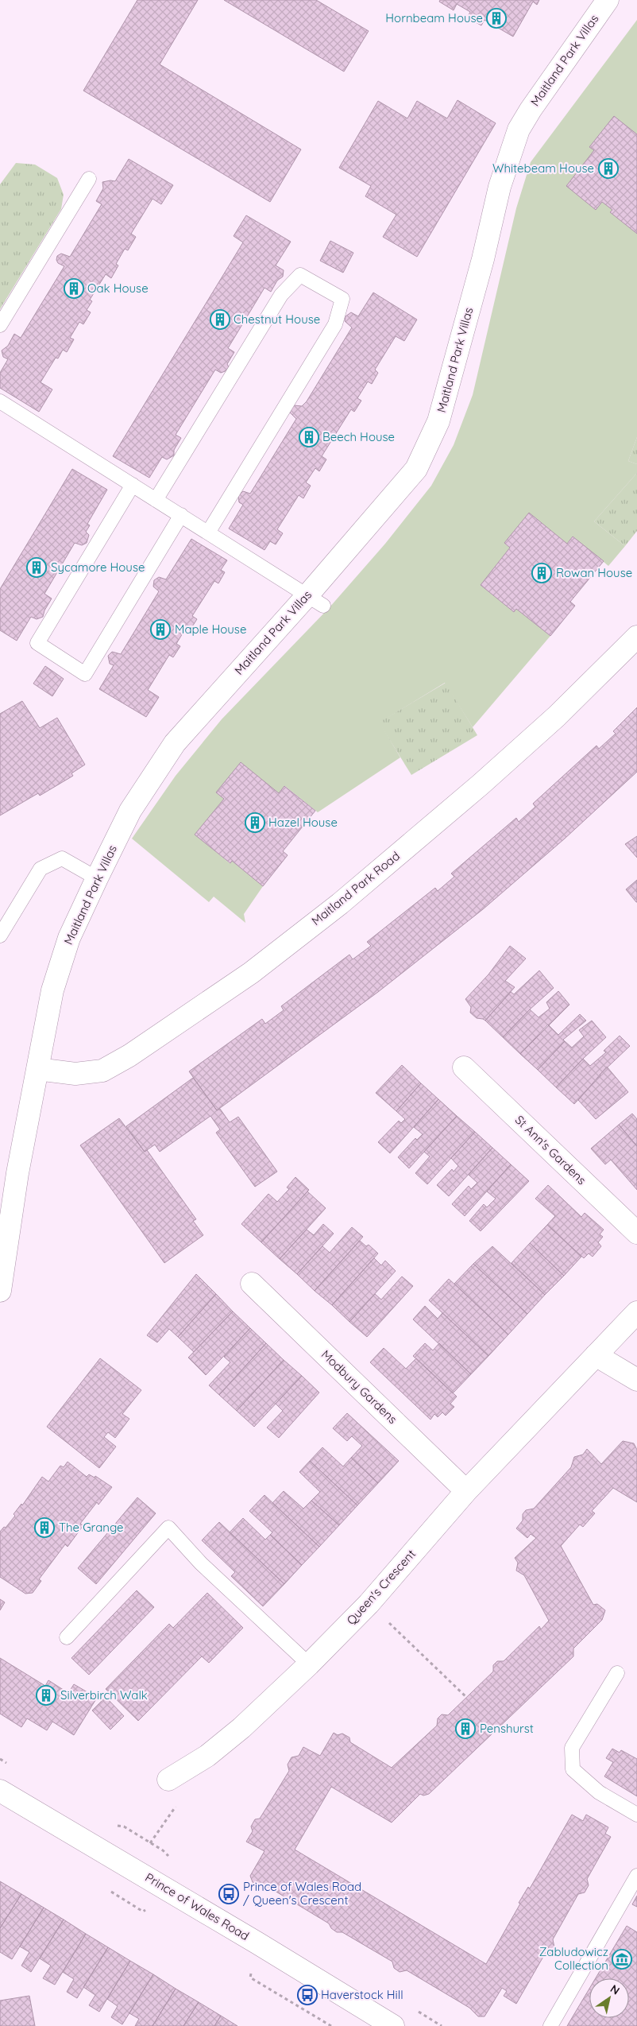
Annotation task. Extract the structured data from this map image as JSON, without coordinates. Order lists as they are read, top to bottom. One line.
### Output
{"streets":{"street":["Maitland Park Villas","Maitland Park Road","St Ann's Gardens","Modbury Gardens","Queen's Crescent","Prince of Wales Road"]},"crossings":[["Maitland Park Villas","Maitland Park Road"],["Modbury Gardens","Queen's Crescent"]],"places":{"building":["Hornbeam House","Whitebeam House","Oak House","Chestnut House","Beech House","Sycamore House","Rowan House","Maple House","Hazel House","The Grange","Silverbirch Walk","Penshurst"],"bus stop":["Prince of Wales Road / Queen's Crescent","Haverstock Hill"],"museum":["Zabludowicz Collection"]},"north":"top right"}
